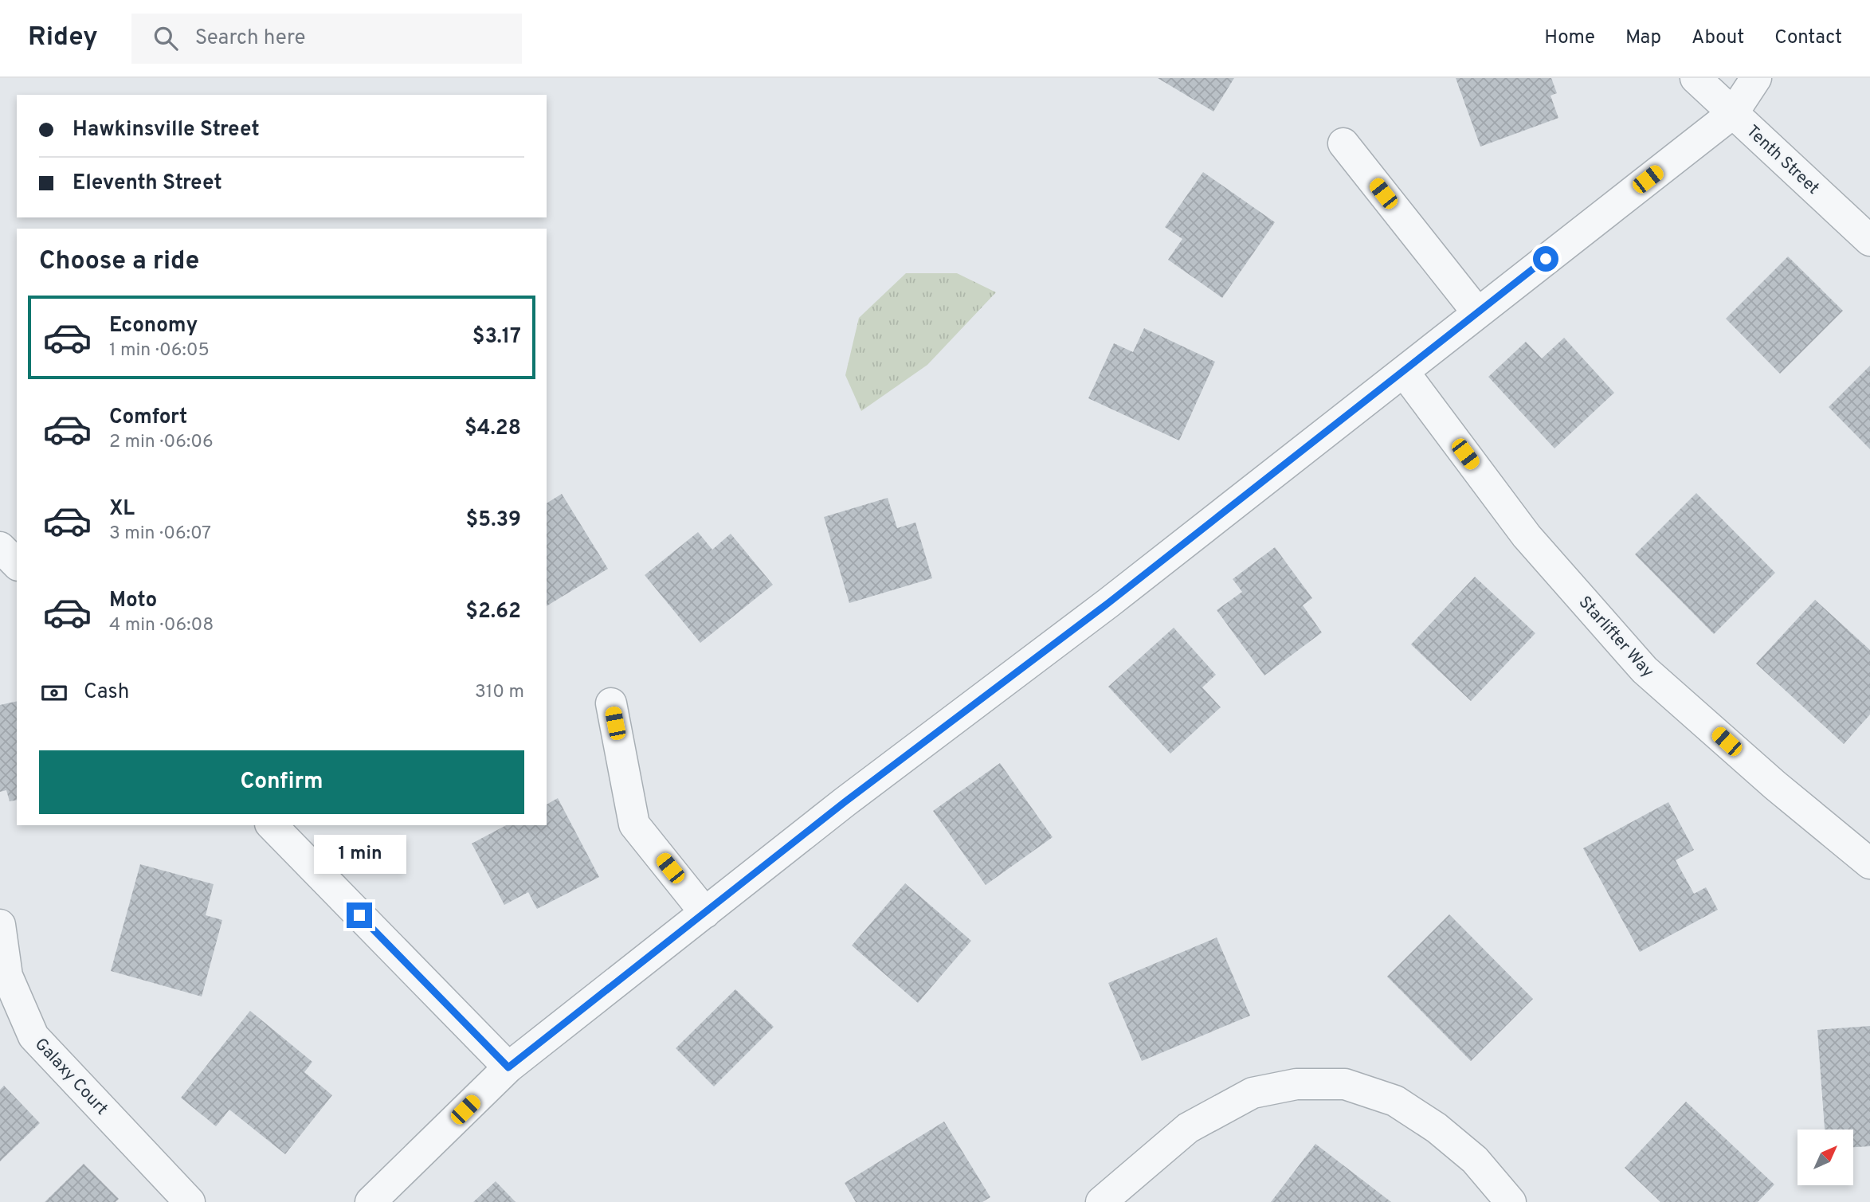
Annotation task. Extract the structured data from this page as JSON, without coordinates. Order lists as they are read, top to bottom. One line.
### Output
{"streets":{"street":["Tenth Street","Starlifter Way","Galaxy Court"]},"north":"top right","page":{"header":"Ridey","search":"Search here","nav":["Home","Map","About","Contact"],"banner":["Hawkinsville Street","Eleventh Street"],"heading":"Choose a ride","list":[{"name":"Economy","note":"1 min · 06:05","value":"$3.17"},{"name":"Comfort","note":"2 min · 06:06","value":"$4.28"},{"name":"XL","note":"3 min · 06:07","value":"$5.39"},{"name":"Moto","note":"4 min · 06:08","value":"$2.62"}],"pay":["Cash","310 m"],"buttons":"Confirm","bubble":"1 min"}}
